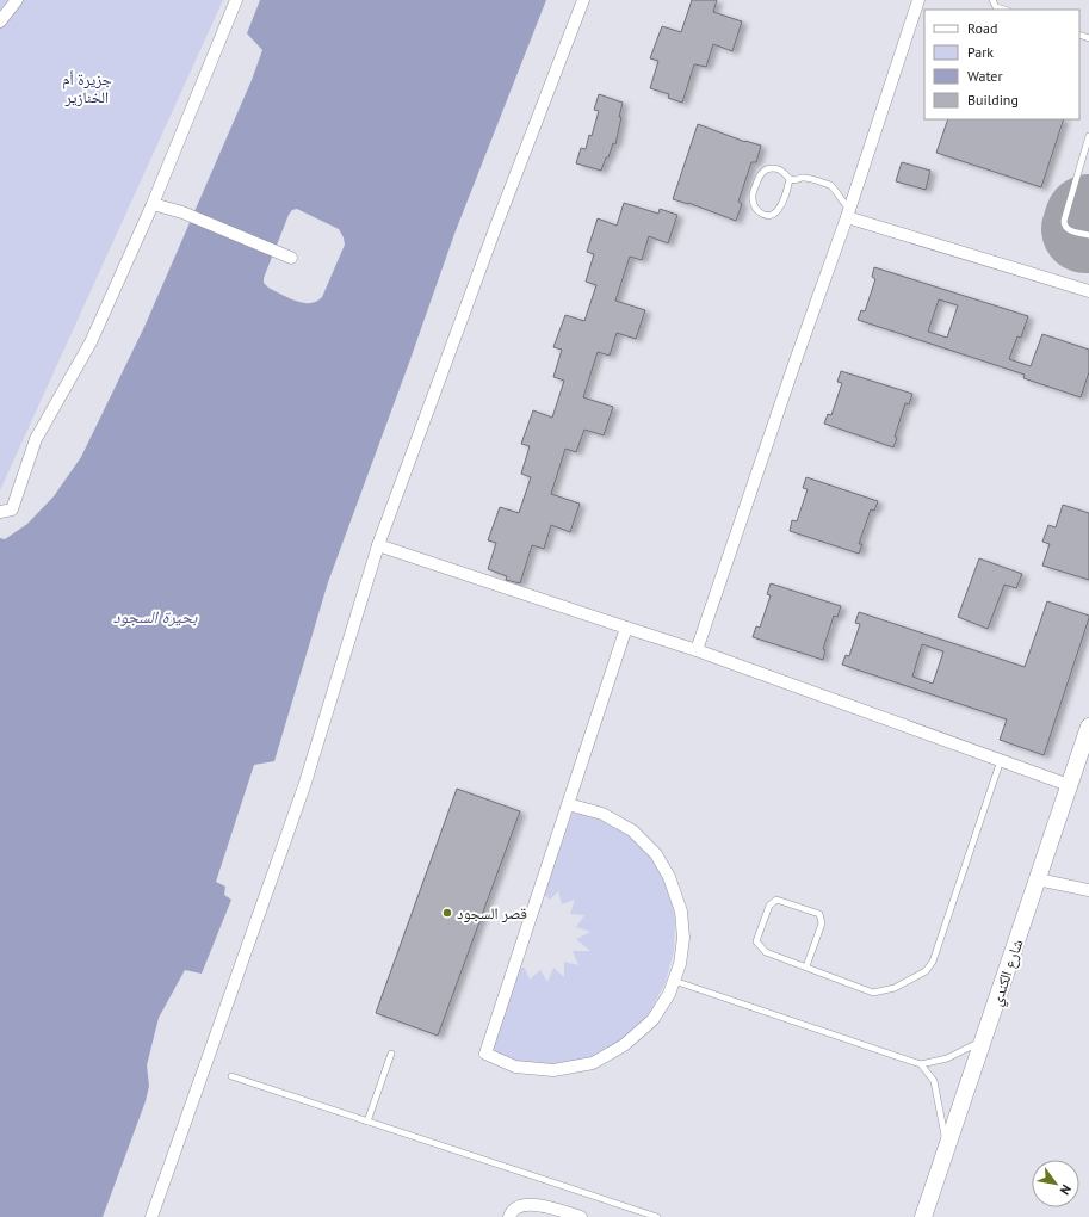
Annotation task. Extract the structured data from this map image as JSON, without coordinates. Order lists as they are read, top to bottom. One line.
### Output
{"streets":{"street":["شارع الكندي"]},"water":["بحيرة السجود"],"parks":["جزيرة أم الخنازير"],"places":["قصر السجود"],"legend":["Road","Park","Water","Building"],"north":"bottom right"}
